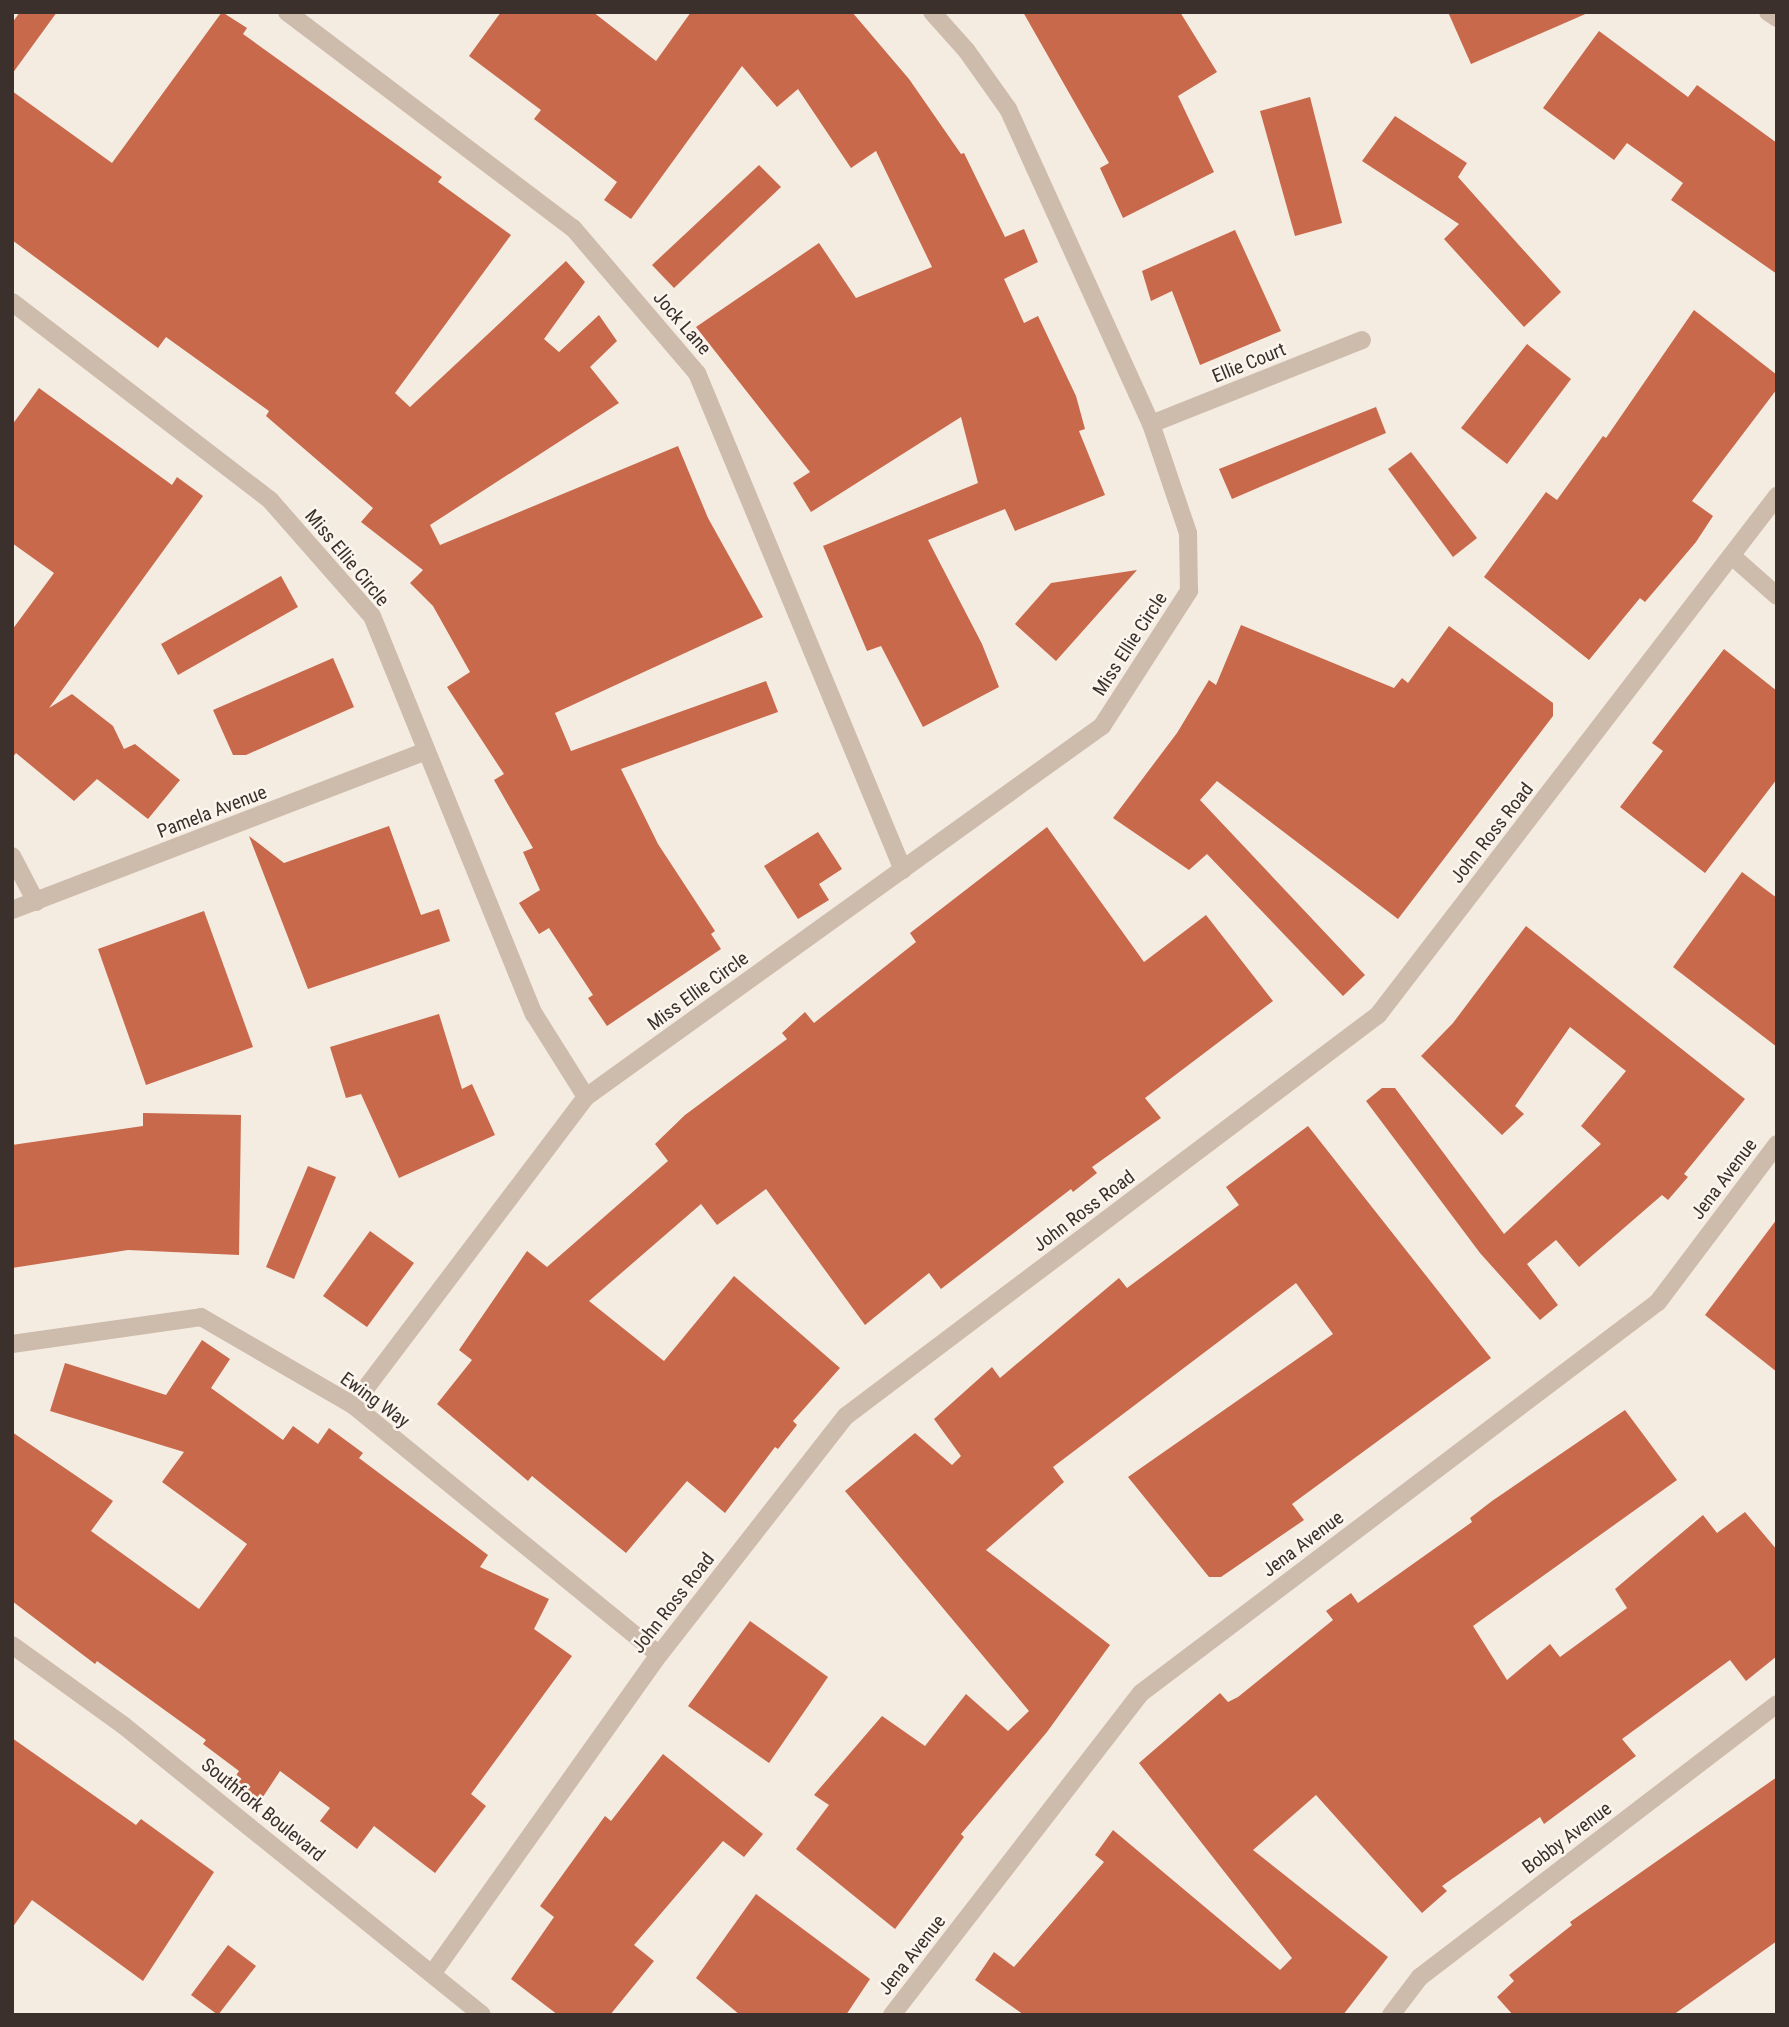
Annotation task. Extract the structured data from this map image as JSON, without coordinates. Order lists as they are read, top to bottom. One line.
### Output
{"streets":{"street":["Jock Lane","Ellie Court","Miss Ellie Circle","Pamela Avenue","John Ross Road","Jena Avenue","Ewing Way","Southfork Boulevard","Bobby Avenue"]},"crossings":[["Jock Lane","Miss Ellie Circle"],["Ellie Court","Miss Ellie Circle"],["Miss Ellie Circle","Pamela Avenue"],["Miss Ellie Circle","Ewing Way"],["John Ross Road","Ewing Way"],["John Ross Road","Southfork Boulevard"]]}
